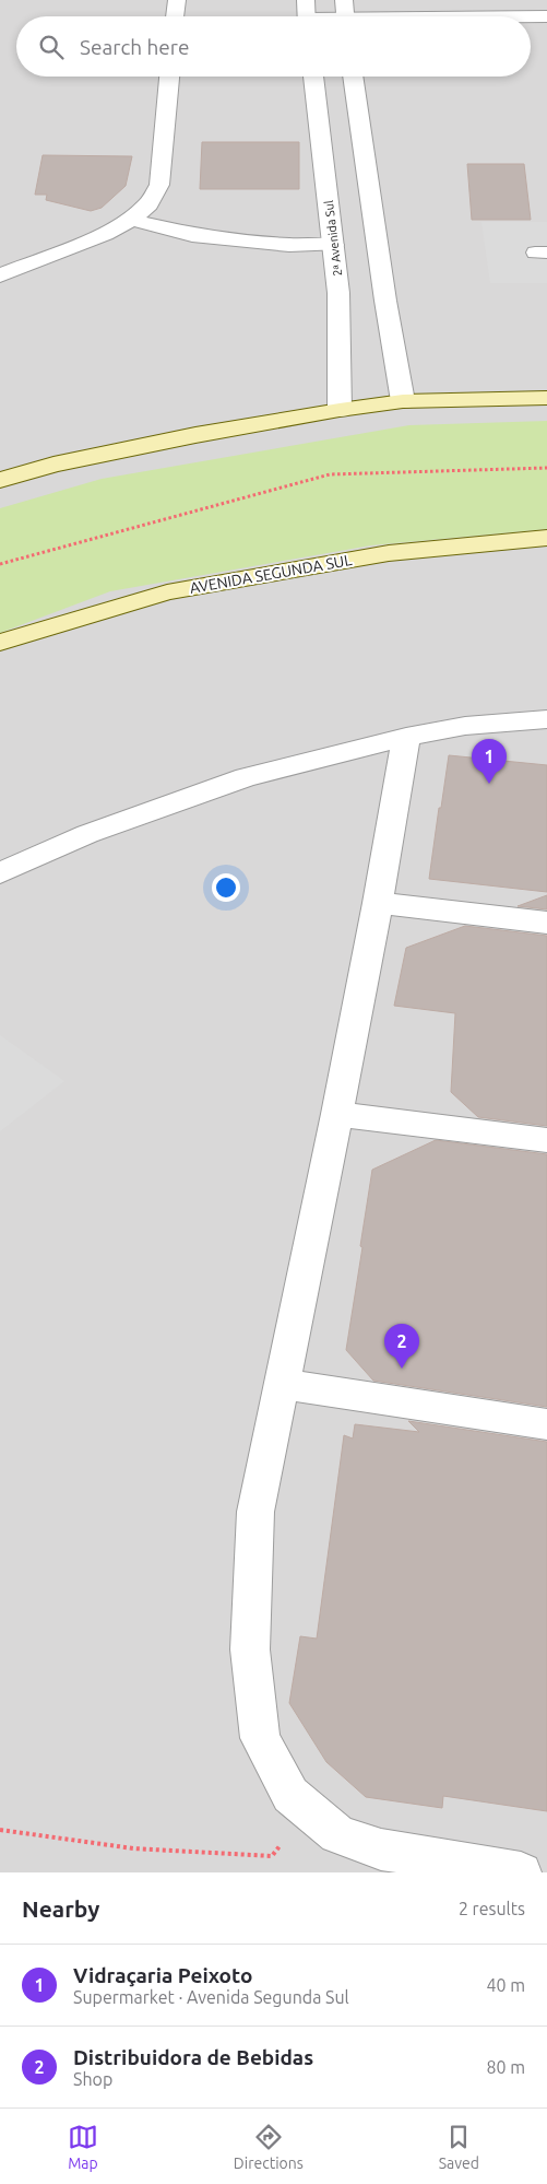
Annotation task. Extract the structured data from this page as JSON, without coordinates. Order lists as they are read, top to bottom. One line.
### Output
{"streets":{"main road":["AVENIDA SEGUNDA SUL"],"street":["2ᵃ Avenida Sul"]},"page":{"search":"Search here","pins":["1","2"],"heading":["Nearby","2 results"],"list":[{"mark":"1","name":"Vidraçaria Peixoto","note":"Supermarket · Avenida Segunda Sul","value":"40 m"},{"mark":"2","name":"Distribuidora de Bebidas","note":"Shop","value":"80 m"}],"nav":["Map","Directions","Saved"]}}
